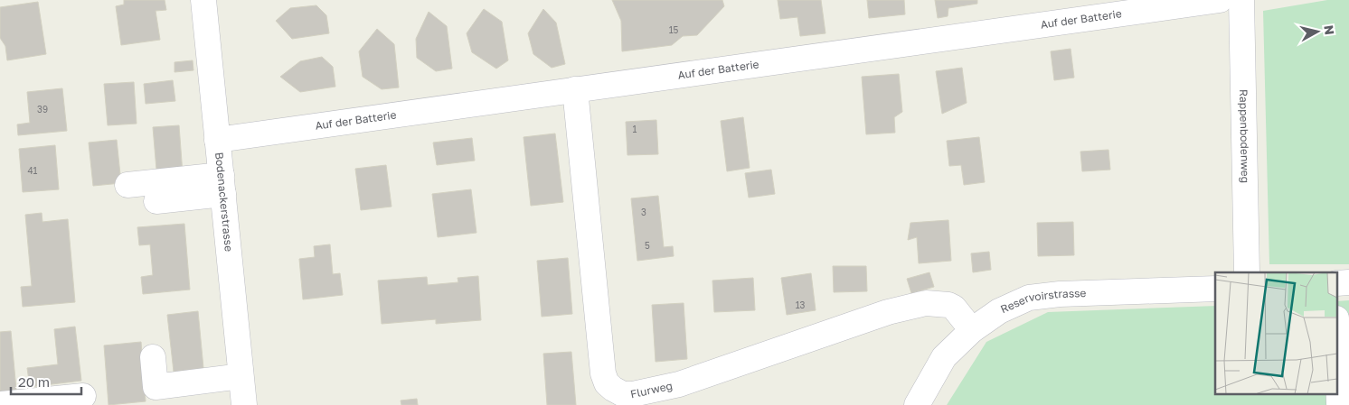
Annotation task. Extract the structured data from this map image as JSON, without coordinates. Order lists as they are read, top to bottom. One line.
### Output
{"streets":{"street":["Auf der Batterie","Rappenbodenweg","Bodenackerstrasse","Reservoirstrasse","Flurweg"]},"crossings":[["Auf der Batterie","Bodenackerstrasse"],["Auf der Batterie","Flurweg"],["Reservoirstrasse","Flurweg"]],"house_numbers":["15","39","1","41","3","5","13"],"scale_bar":"20 m","north":"right"}
